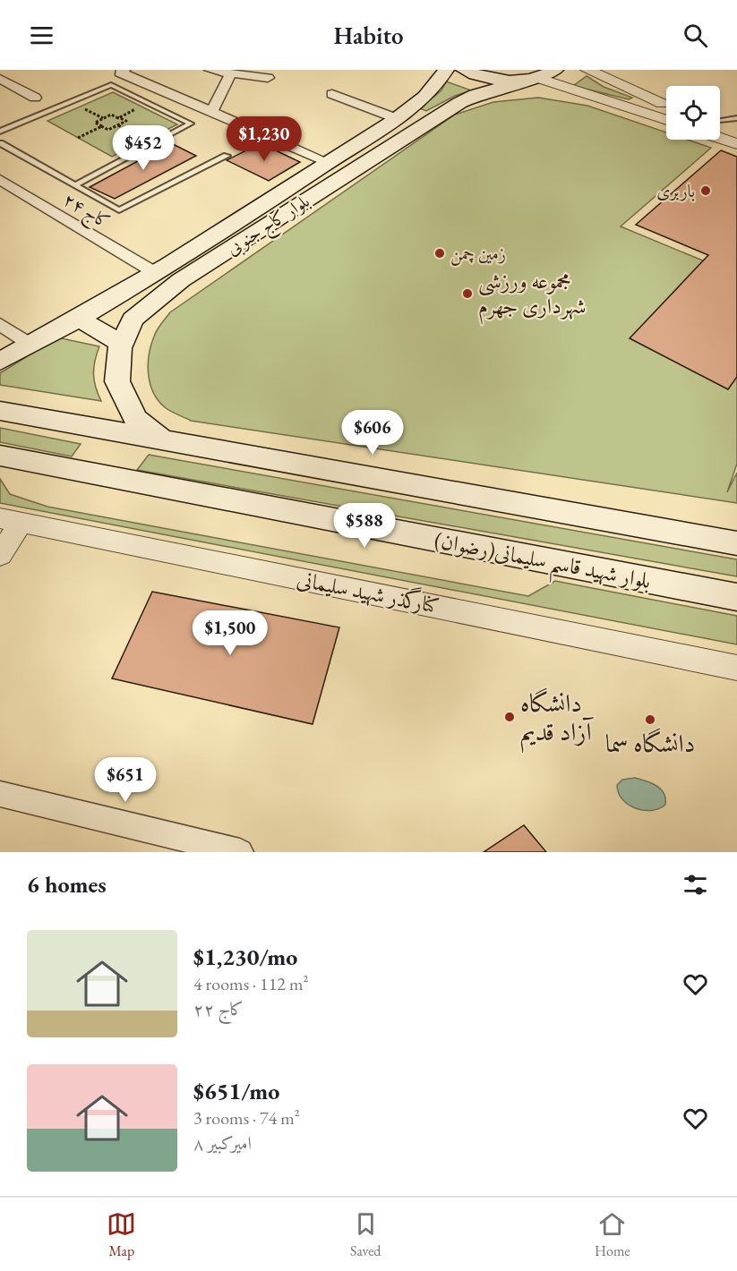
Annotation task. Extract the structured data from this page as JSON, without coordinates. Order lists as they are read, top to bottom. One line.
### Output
{"streets":{"main road":["بلوار کاج جنوبی","بلوار شهید قاسم سلیمانی(رضوان)"],"street":["کاج ۲۴","کنارگذر شهید سلیمانی"]},"crossings":[["کاج ۲۴","بلوار کاج جنوبی"]],"places":["باربری","زمین چمن","مجموعه ورزشی شهرداری جهرم","دانشگاه آزاد قدیم","دانشگاه سما"],"page":{"header":"Habito","price":["$1,230","$452","$606","$588","$1,500","$651"],"heading":"6 homes","list":[{"name":"$1,230/mo","note":"4 rooms · 112 m² · کاج ۲۲"},{"name":"$651/mo","note":"3 rooms · 74 m² · امیرکبیر ۸"}],"tabs":["Map","Saved","Home"]}}
